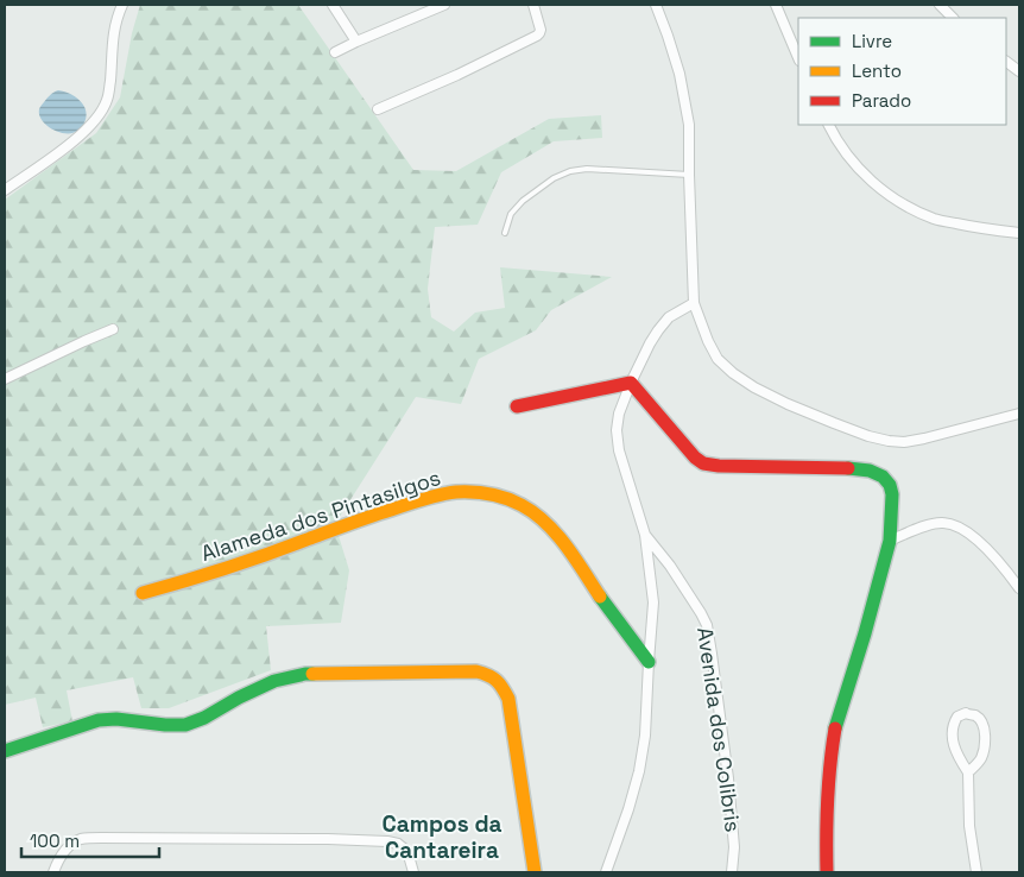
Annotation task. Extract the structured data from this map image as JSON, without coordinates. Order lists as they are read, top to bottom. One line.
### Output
{"streets":{"street":["Alameda dos Pintasilgos","Avenida dos Colibris"]},"districts":["Campos da Cantareira"],"legend":["Livre","Lento","Parado"],"scale_bar":"100 m"}
